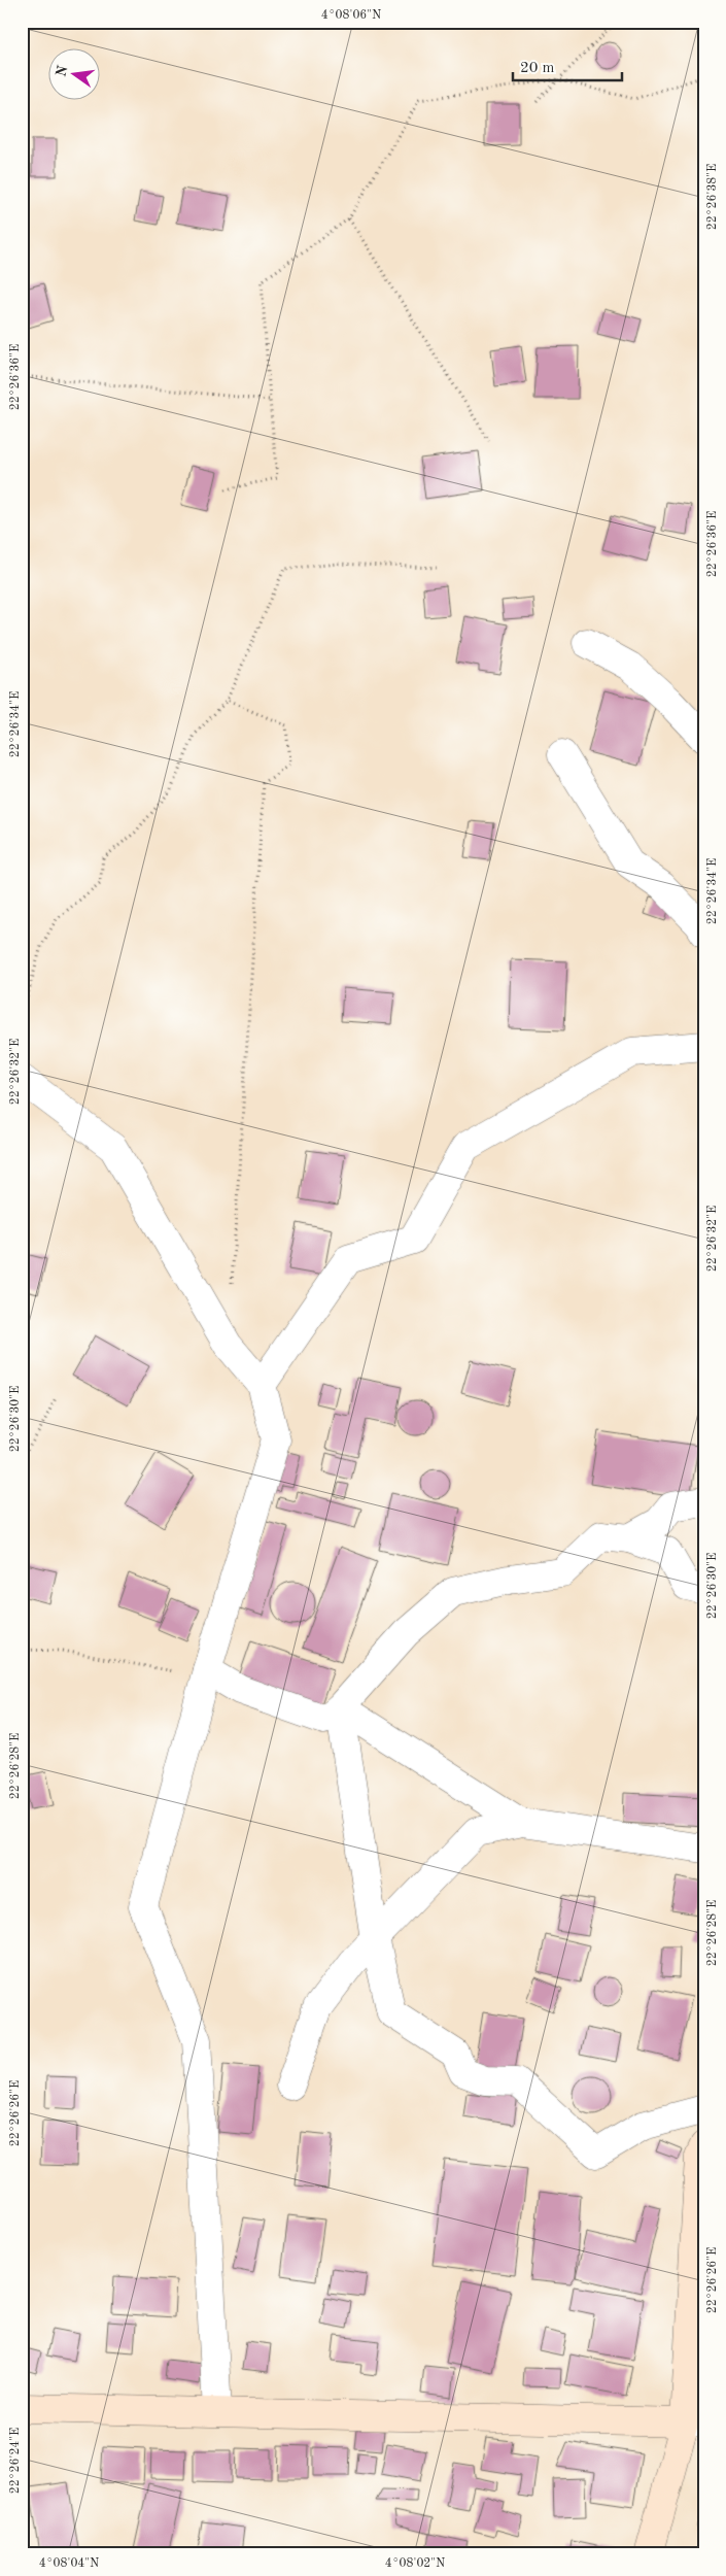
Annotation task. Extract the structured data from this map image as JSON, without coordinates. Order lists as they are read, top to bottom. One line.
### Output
{"scale_bar":"20 m","north":"left","coordinates":["4°08'06\"N","22°26'38\"E","22°26'36\"E","22°26'34\"E","22°26'32\"E","22°26'30\"E","22°26'28\"E","22°26'26\"E","22°26'24\"E","4°08'04\"N","4°08'02\"N"]}
